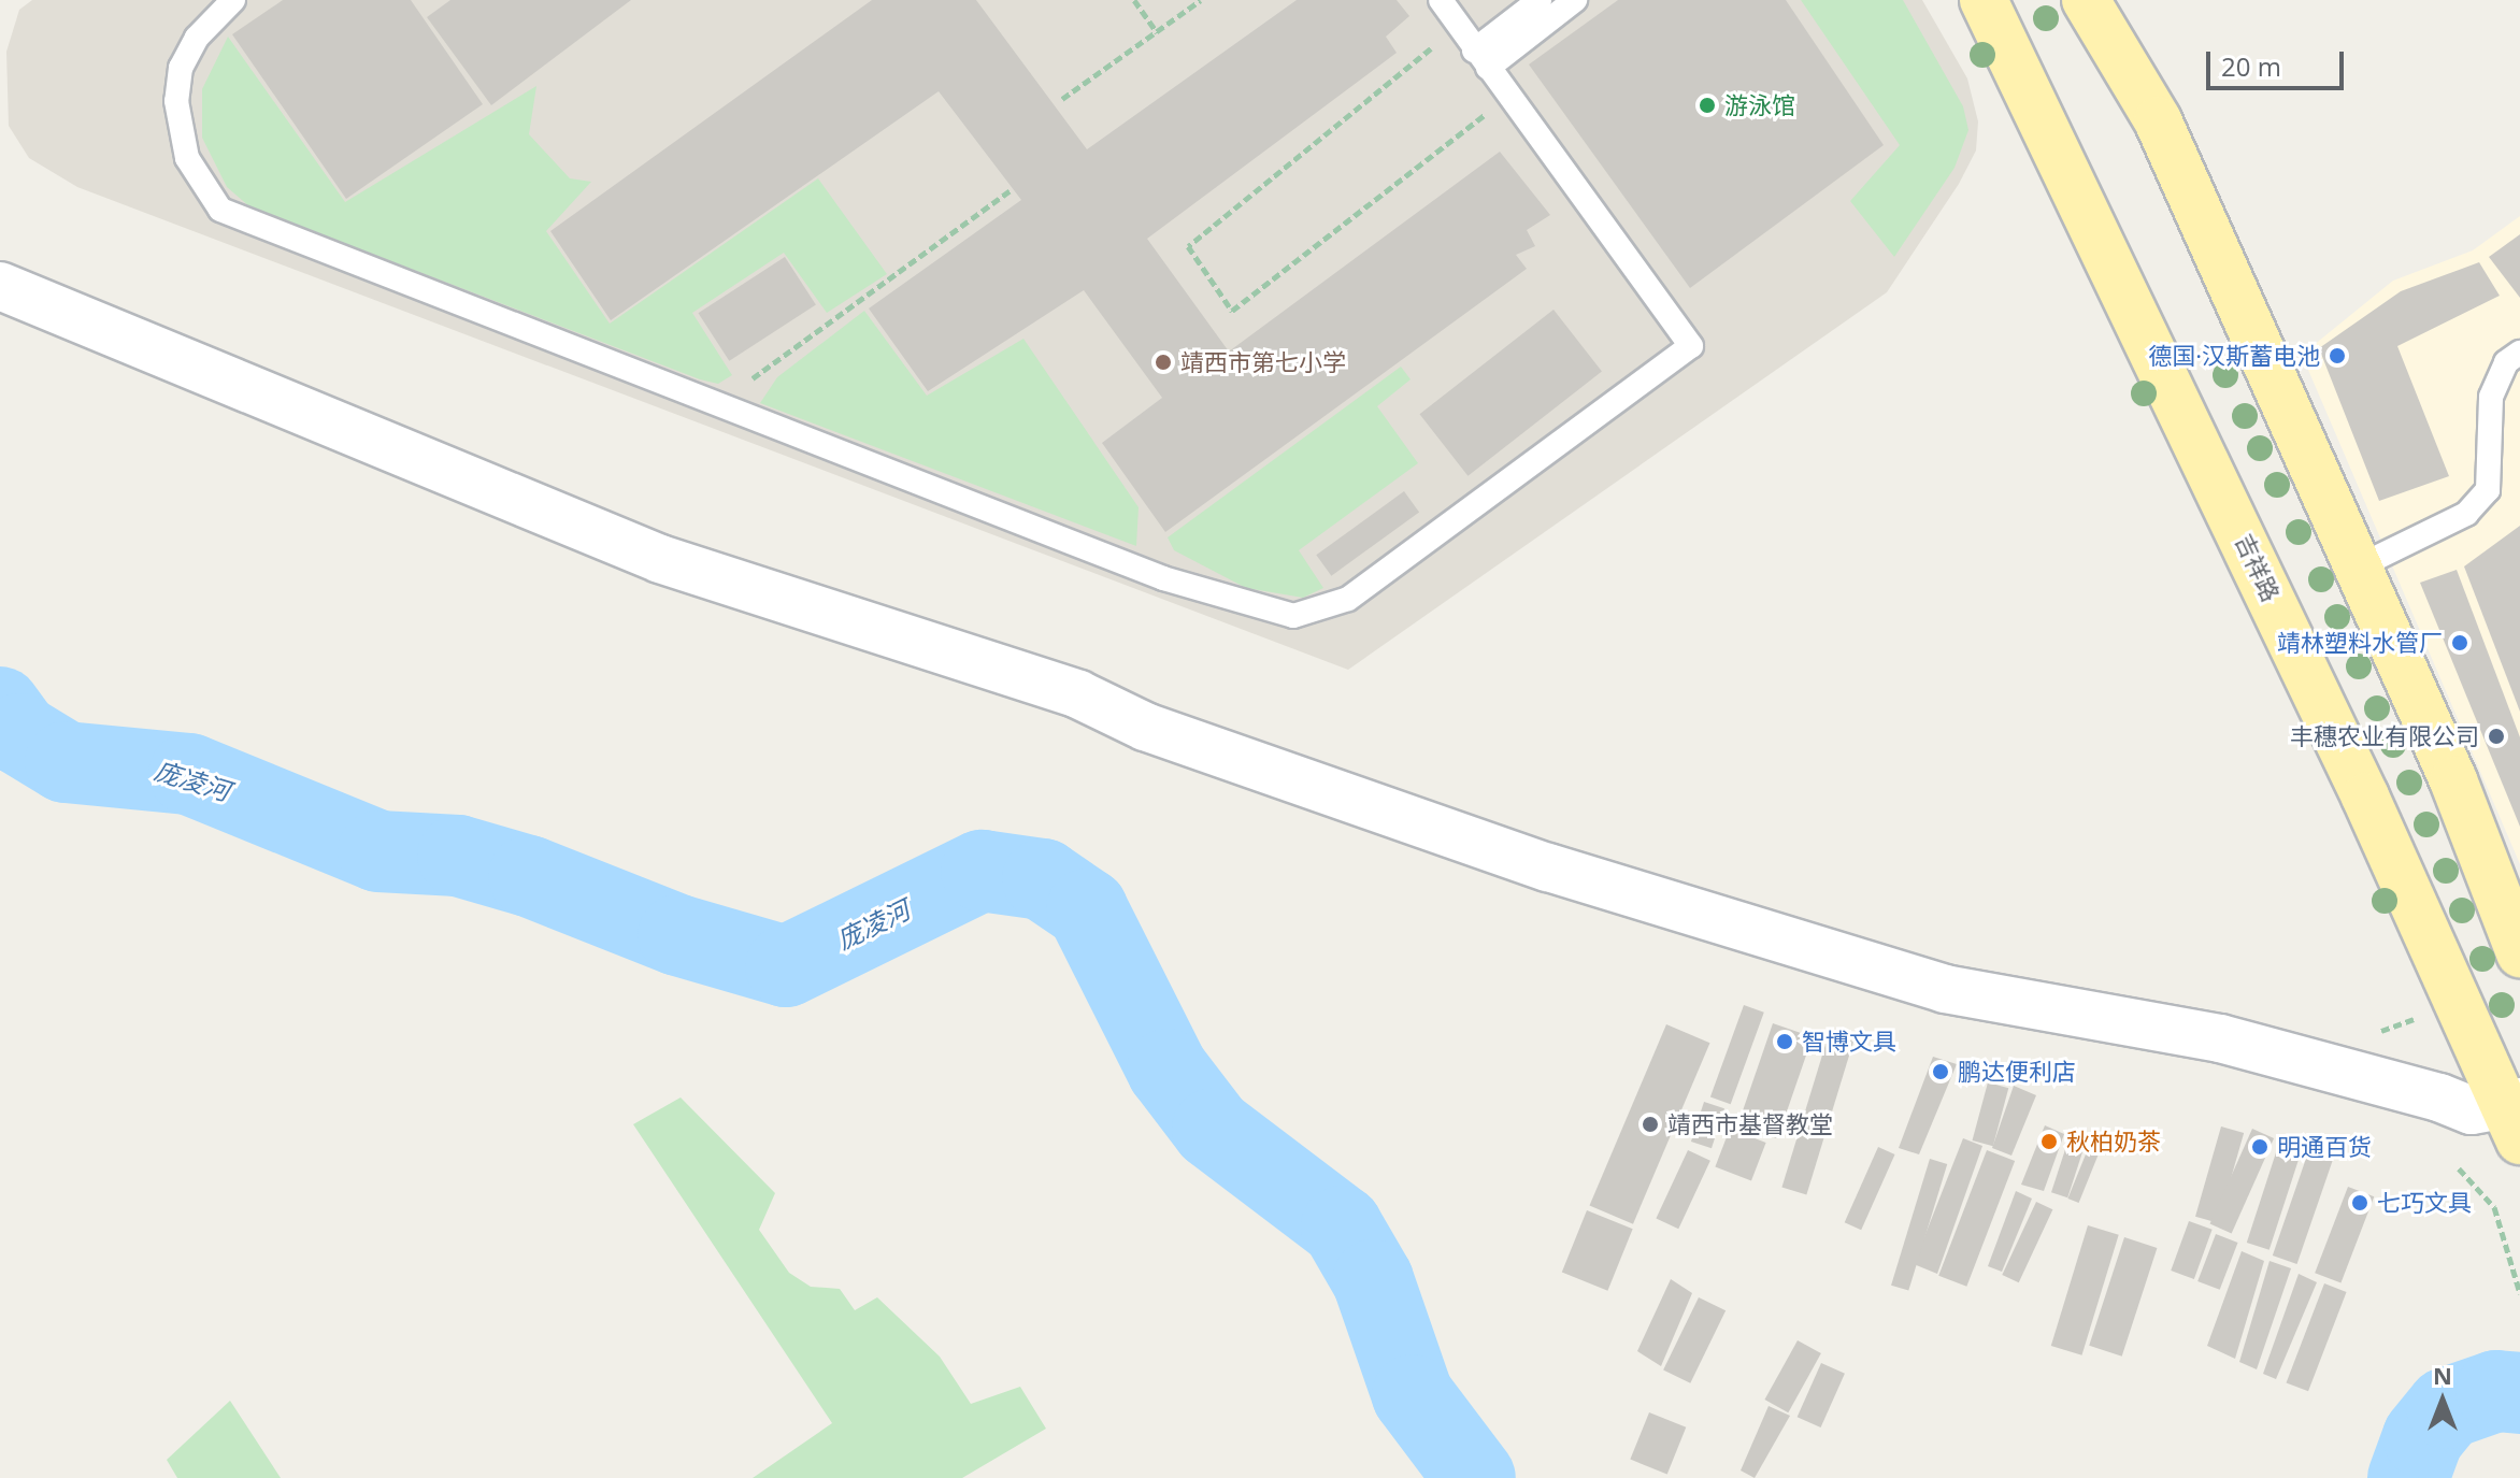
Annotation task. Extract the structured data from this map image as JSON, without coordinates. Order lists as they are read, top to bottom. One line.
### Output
{"streets":{"main road":["吉祥路"]},"water":["庞凌河"],"places":["游泳馆","德国·汉斯蓄电池","靖西市第七小学","靖林塑料水管厂","丰穗农业有限公司","智博文具","鹏达便利店","靖西市基督教堂","秋柏奶茶","明通百货","七巧文具"],"scale_bar":"20 m","north":"top"}
